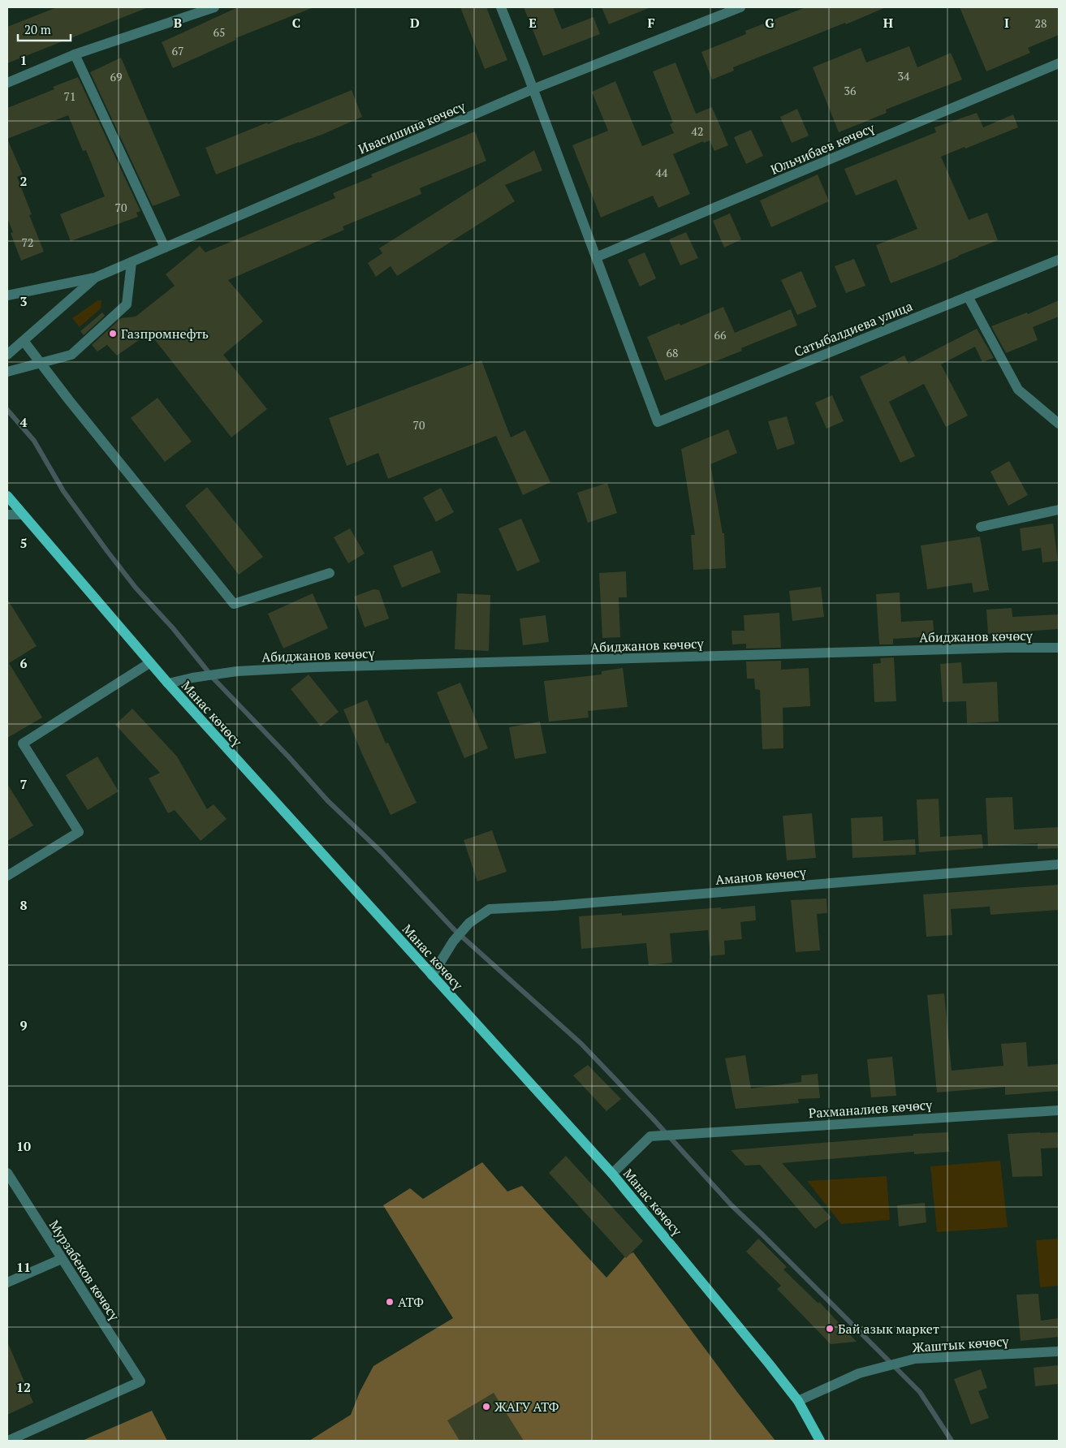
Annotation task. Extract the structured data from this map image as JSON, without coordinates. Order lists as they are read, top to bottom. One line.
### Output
{"streets":{"main road":["Манас көчөсү"],"street":["Ивасишина көчөсү","Юльчибаев көчөсү","Сатыбалдиева улица","Абиджанов көчөсү","Аманов көчөсү","Рахманалиев көчөсү","Мурзабеков көчөсү","Жаштык көчөсү"]},"crossings":[["Юльчибаев көчөсү","Сатыбалдиева улица"],["Абиджанов көчөсү","Манас көчөсү"],["Манас көчөсү","Аманов көчөсү"],["Манас көчөсү","Рахманалиев көчөсү"],["Манас көчөсү","Жаштык көчөсү"]],"places":["Газпромнефть","АТФ","Бай азык маркет","ЖАГУ АТФ"],"house_numbers":["28","65","67","34","69","36","71","42","44","70","72","66","68","70"],"scale_bar":"20 m","grid":{"columns":["B","C","D","E","F","G","H","I"],"rows":["1","2","3","4","5","6","7","8","9","10","11","12"]}}
